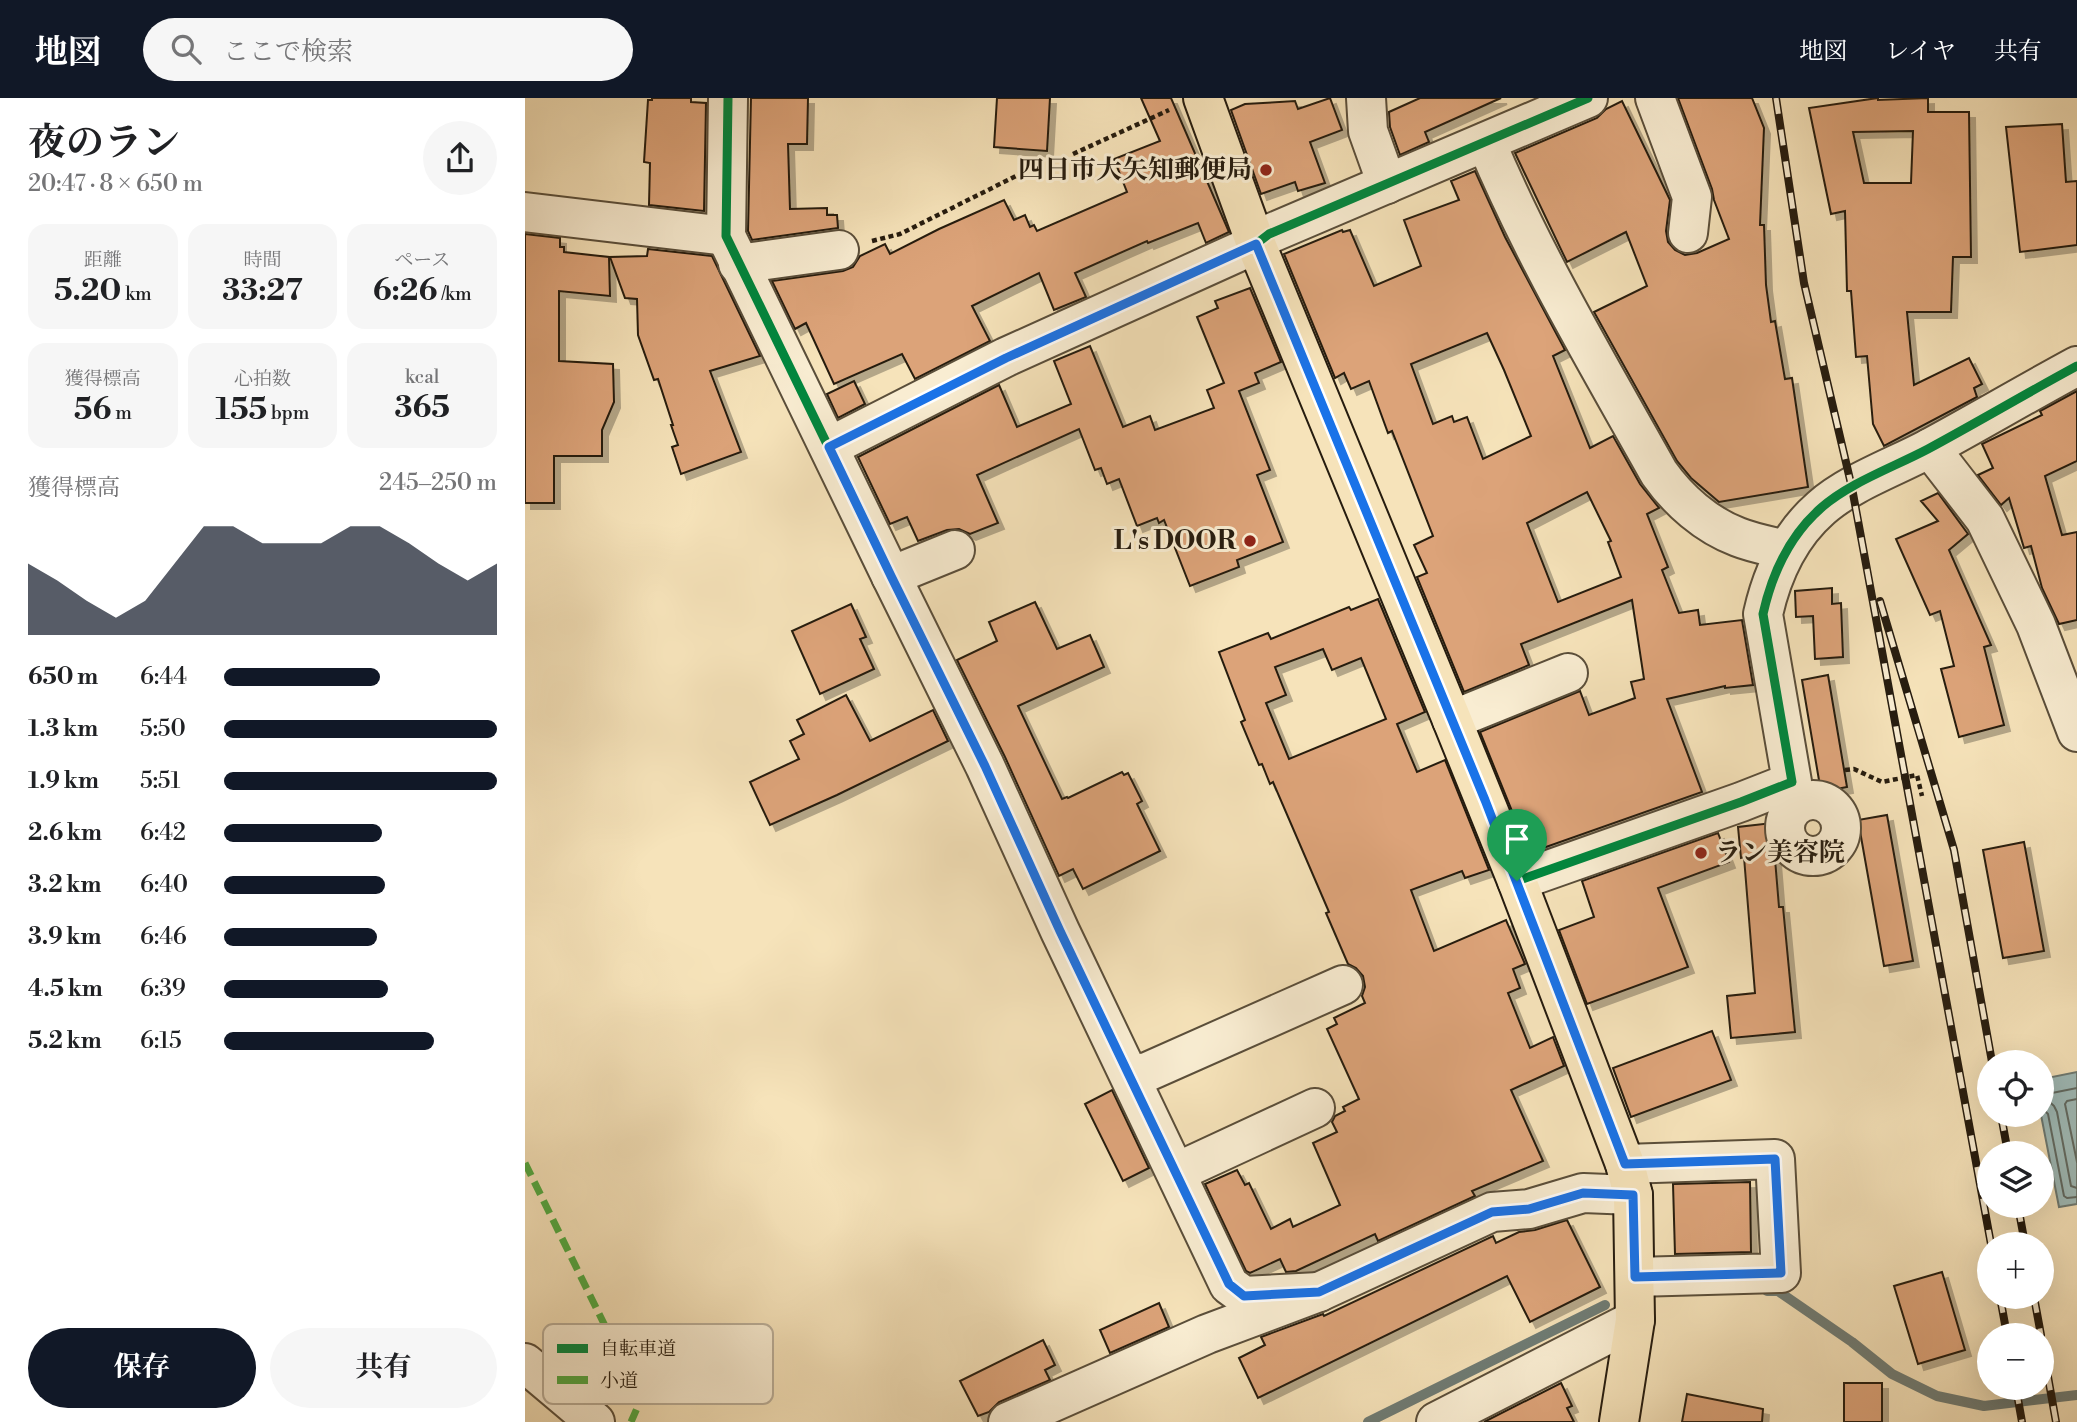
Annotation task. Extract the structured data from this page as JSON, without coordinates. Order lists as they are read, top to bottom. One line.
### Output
{"places":["四日市大矢知郵便局","L's DOOR","ラン美容院"],"legend":["自転車道","小道"],"page":{"header":"地図","search":"ここで検索","nav":["地図","レイヤ","共有"],"heading":["夜のラン","20:47 · 8 × 650 m"],"stats":[["距離","5.20 km"],["時間","33:27"],["ペース","6:26 /km"],["獲得標高","56 m"],["心拍数","155 bpm"],["kcal","365"]],"chart":["獲得標高","245–250 m"],"list":[{"name":"650 m","note":"6:44"},{"name":"1.3 km","note":"5:50"},{"name":"1.9 km","note":"5:51"},{"name":"2.6 km","note":"6:42"},{"name":"3.2 km","note":"6:40"},{"name":"3.9 km","note":"6:46"},{"name":"4.5 km","note":"6:39"},{"name":"5.2 km","note":"6:15"}],"map_buttons":["+","−"],"buttons":["保存","共有"]}}
